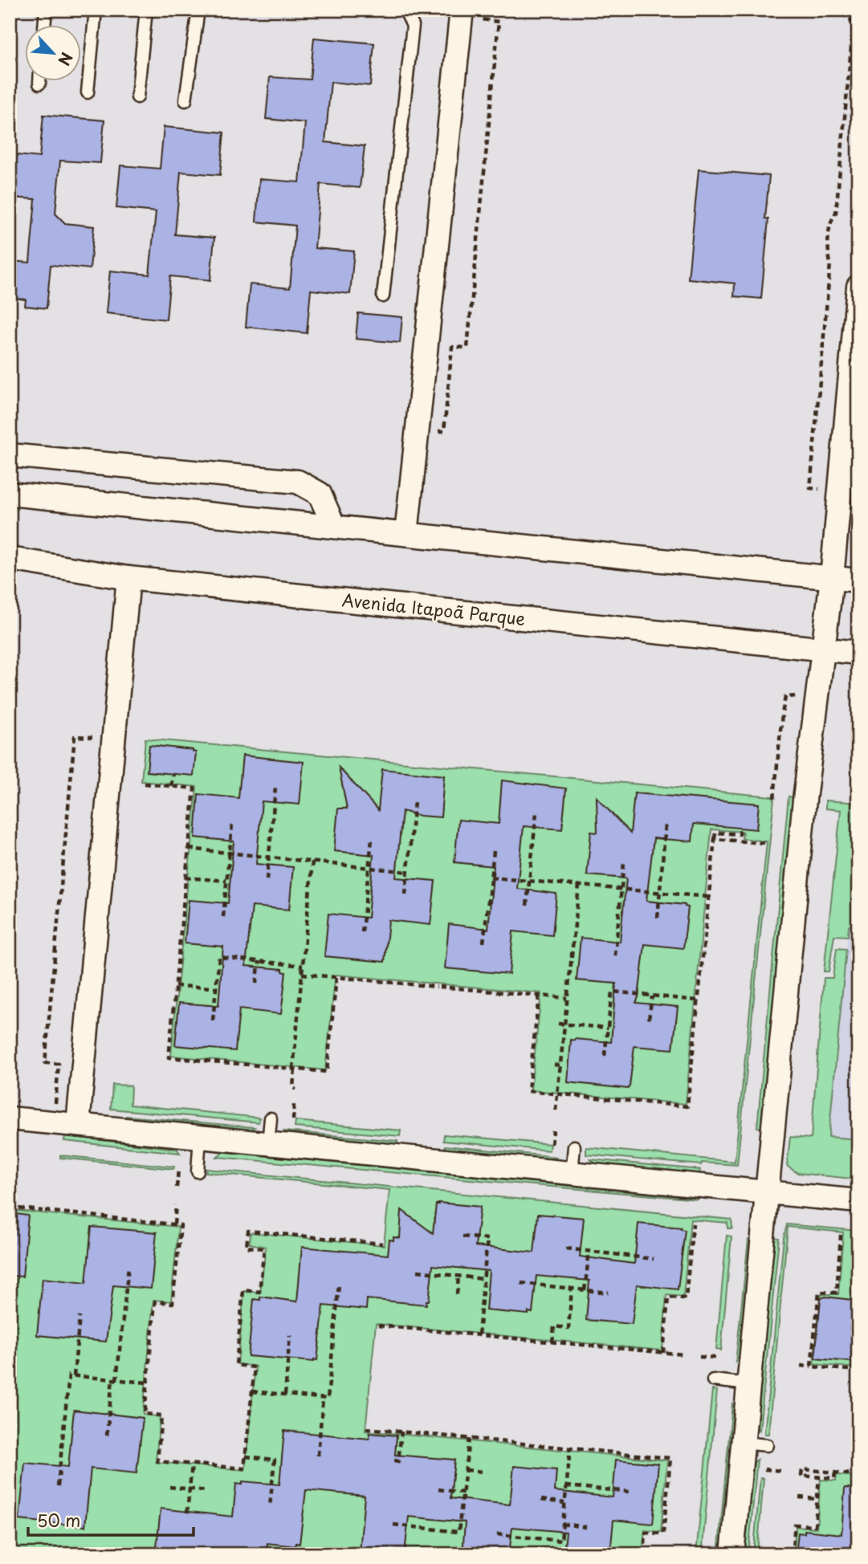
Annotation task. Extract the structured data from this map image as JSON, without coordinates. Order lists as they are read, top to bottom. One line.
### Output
{"streets":{"street":["Avenida Itapoã Parque"]},"scale_bar":"50 m","north":"bottom right"}
